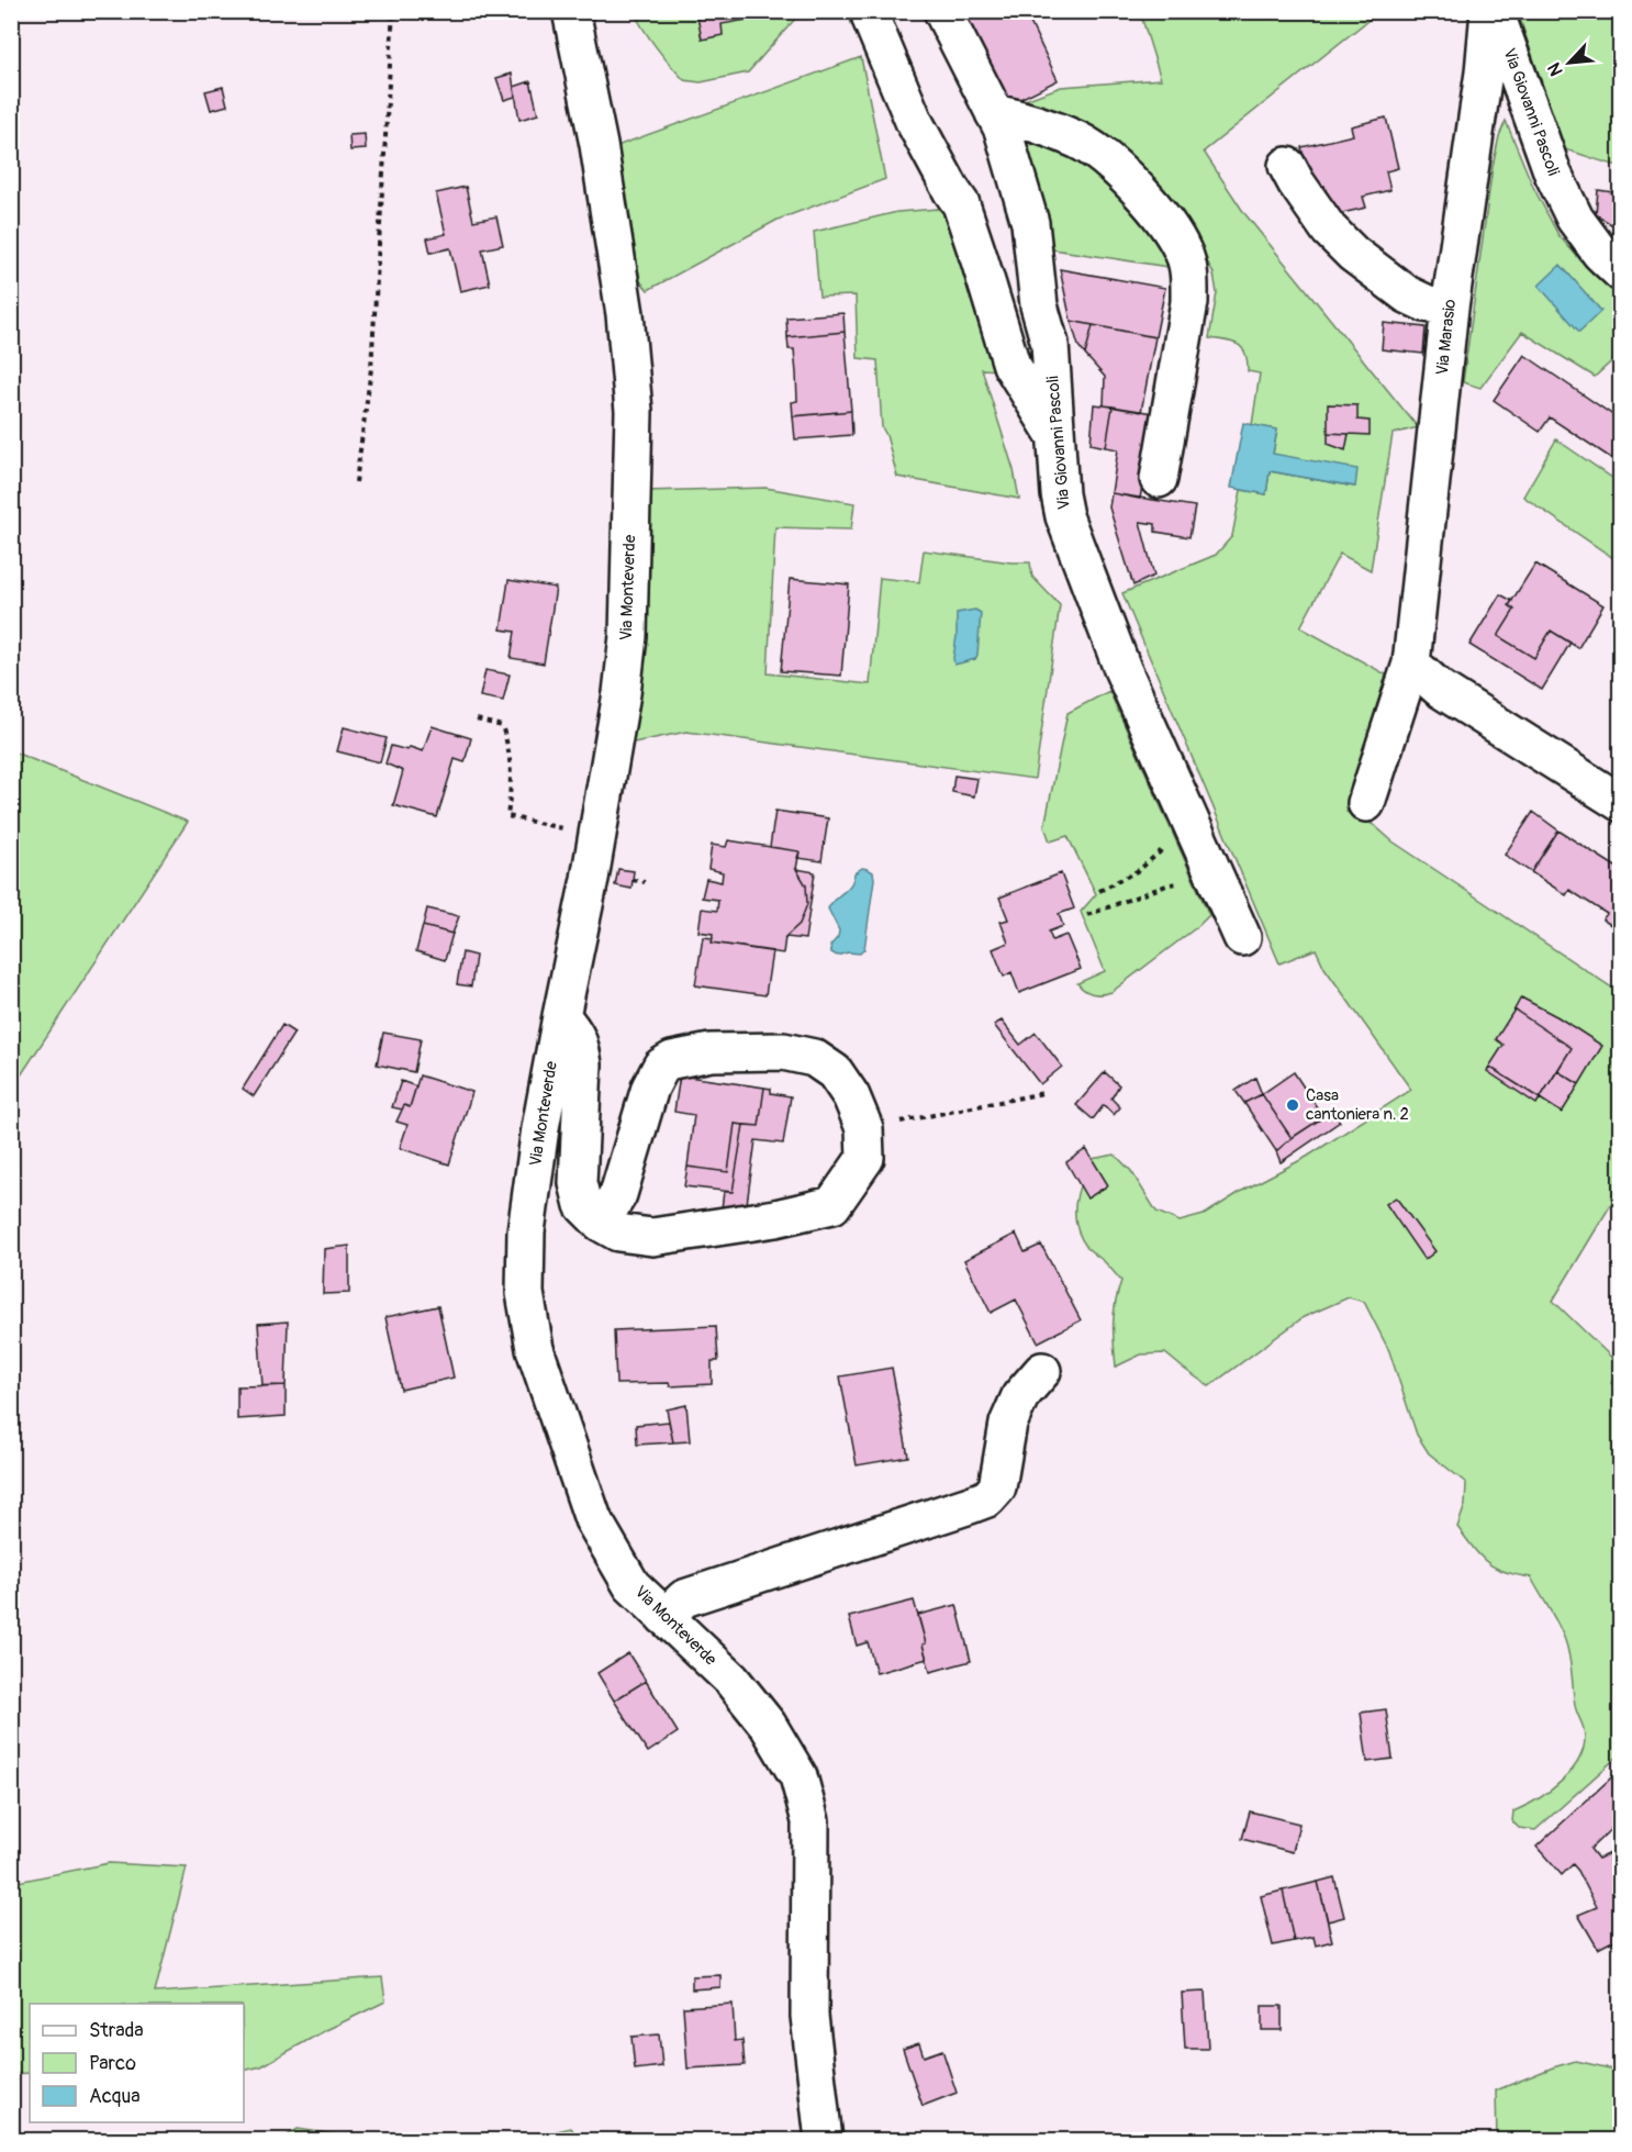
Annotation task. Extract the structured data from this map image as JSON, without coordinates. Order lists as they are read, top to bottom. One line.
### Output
{"streets":{"street":["Via Giovanni Pascoli","Via Marasio","Via Monteverde"]},"places":["Casa cantoniera n. 2"],"legend":["Strada","Parco","Acqua"],"north":"bottom left"}
